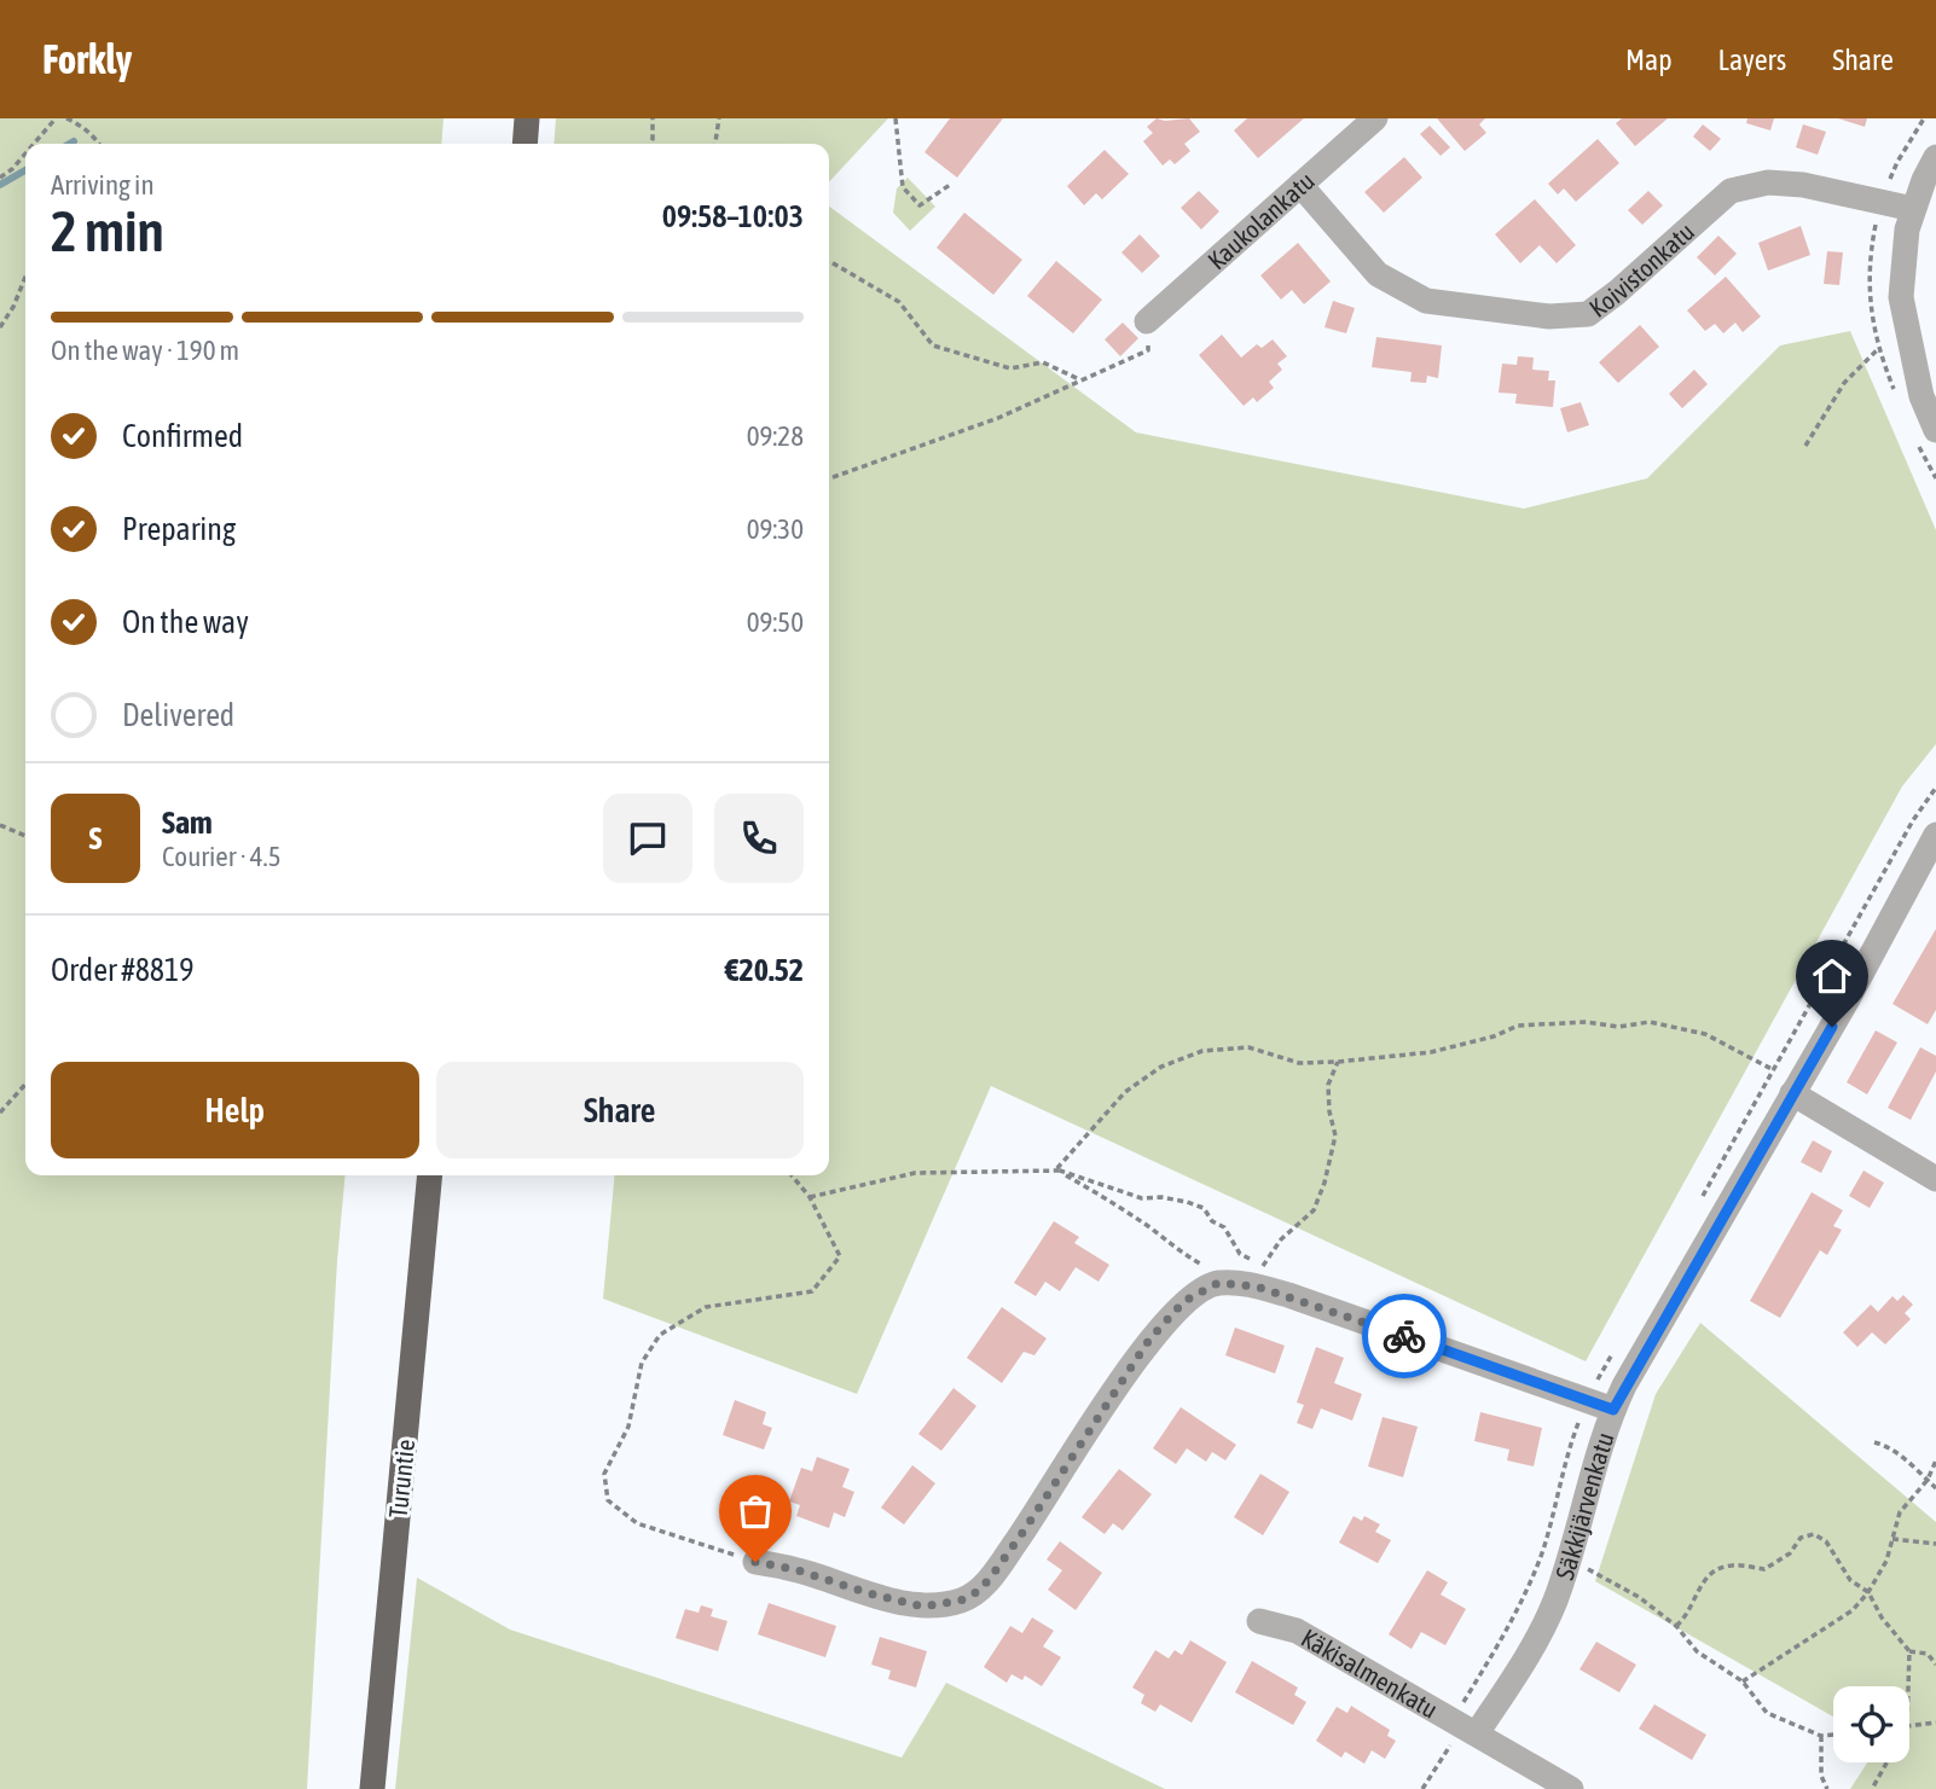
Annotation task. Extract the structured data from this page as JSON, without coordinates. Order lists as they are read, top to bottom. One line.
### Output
{"streets":{"highway":["Turuntie"],"street":["Kaukolankatu","Koivistonkatu","Säkkijärvenkatu","Käkisalmenkatu"]},"crossings":[["Kaukolankatu","Koivistonkatu"],["Säkkijärvenkatu","Käkisalmenkatu"]],"page":{"header":"Forkly","nav":["Map","Layers","Share"],"heading":["2 min","Arriving in","09:58–10:03"],"panel":["Sam","Courier · 4.5","Order #8819","€20.52"],"bar":"On the way · 190 m","list":[["Confirmed","09:28"],["Preparing","09:30"],["On the way","09:50"],"Delivered"],"round":"S","buttons":["Help","Share"]}}
